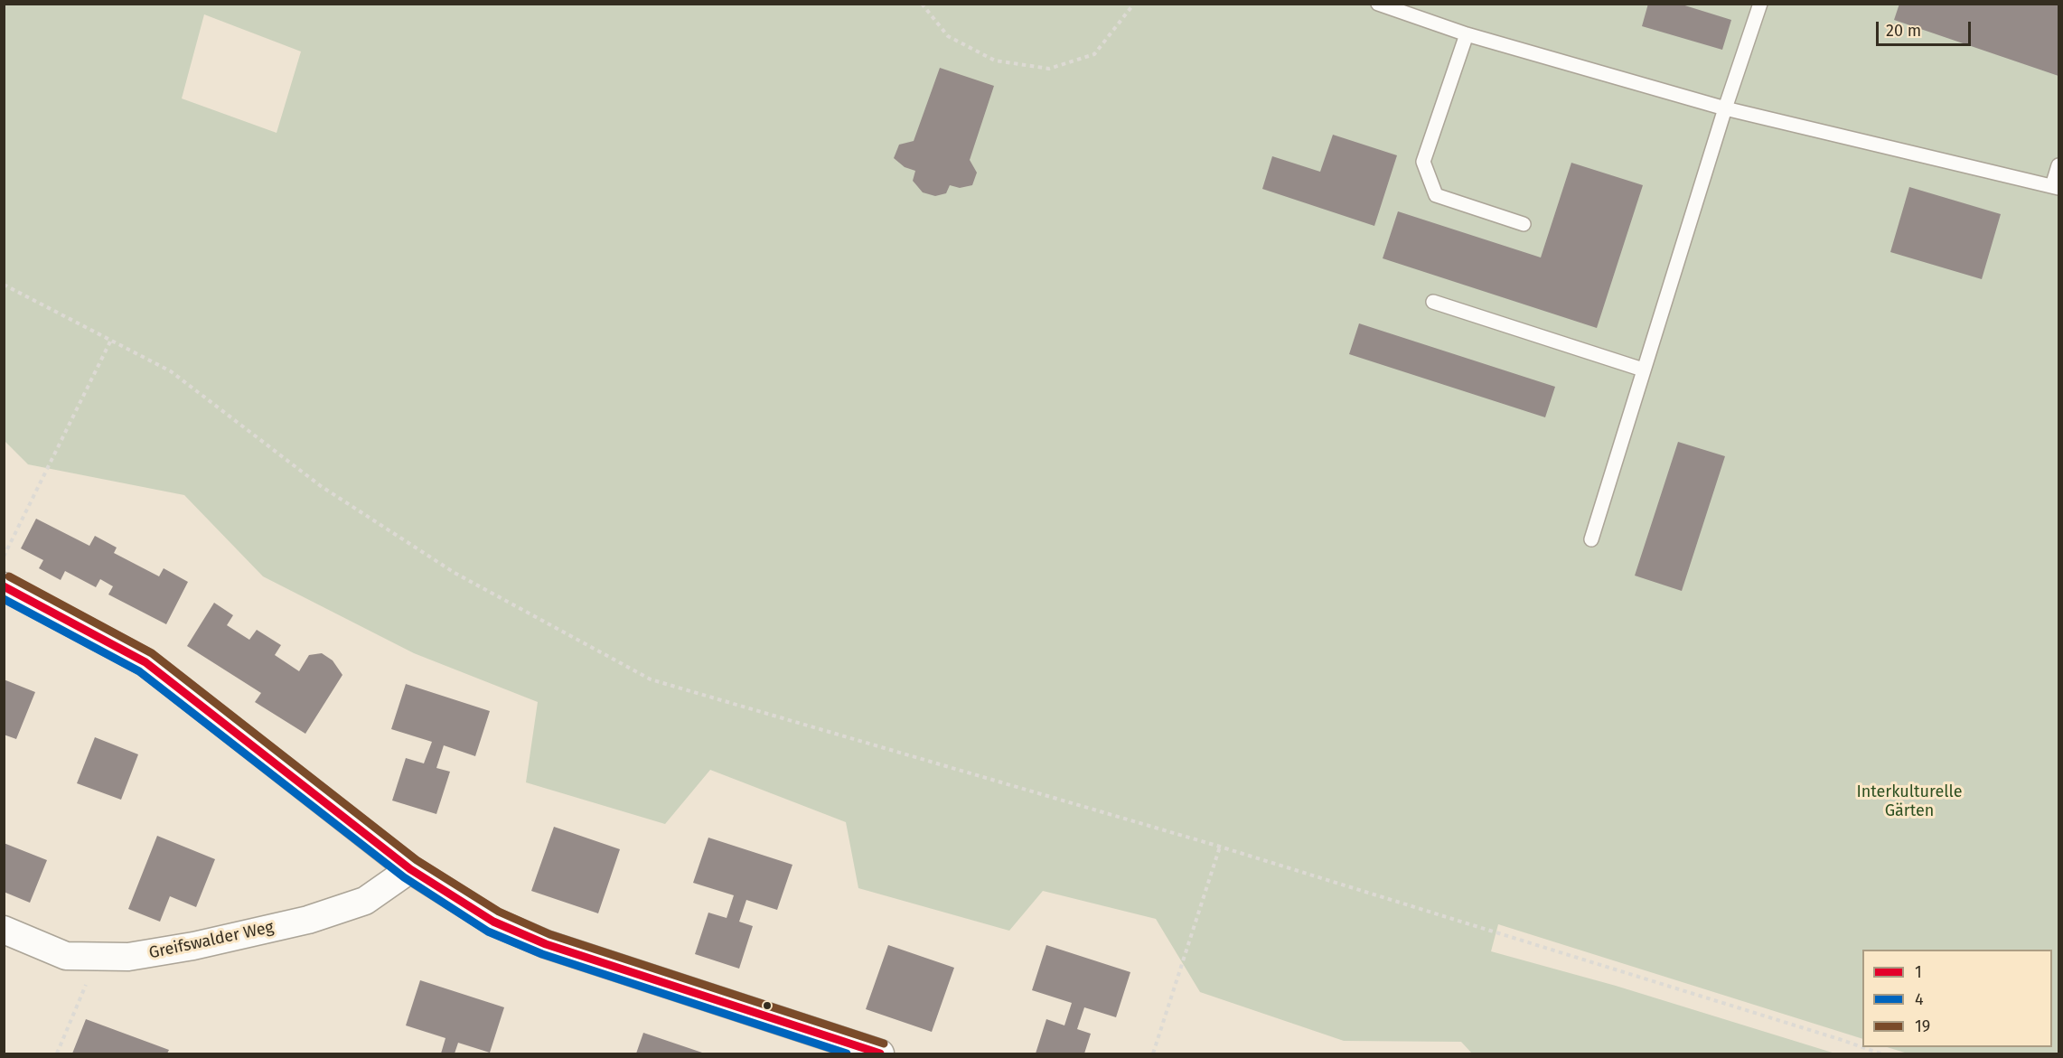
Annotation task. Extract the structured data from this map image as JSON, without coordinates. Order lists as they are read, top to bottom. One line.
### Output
{"streets":{"street":["Greifswalder Weg"]},"parks":["Interkulturelle Gärten"],"lines":["transit line 19","transit line 1","transit line 4"],"legend":["1","4","19"],"scale_bar":"20 m"}
